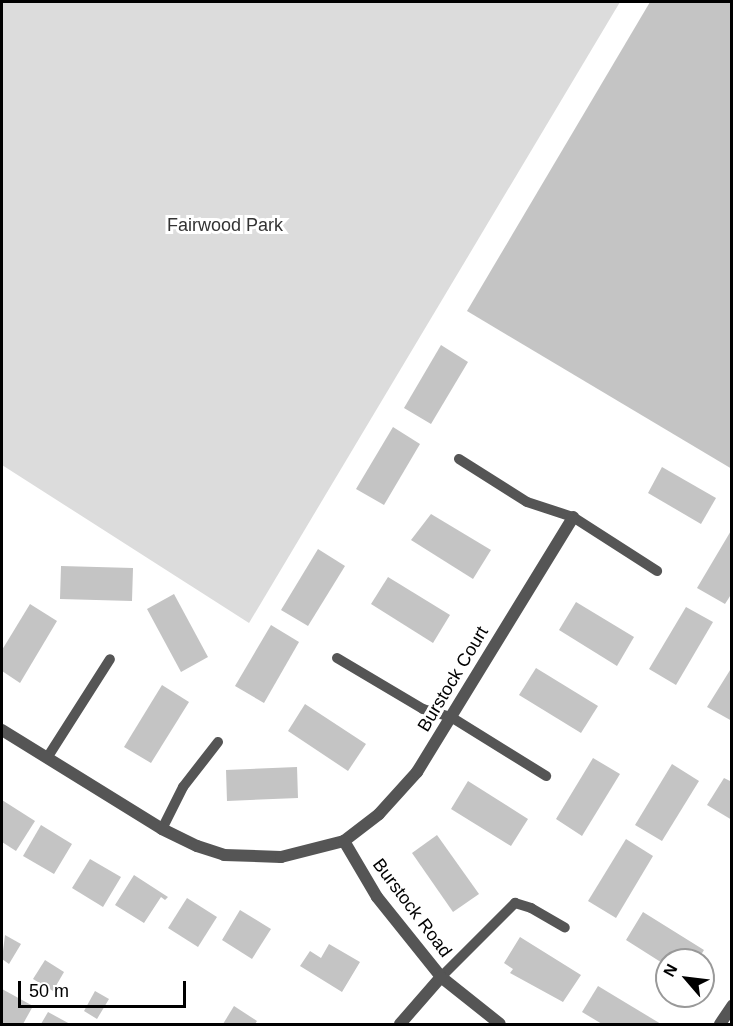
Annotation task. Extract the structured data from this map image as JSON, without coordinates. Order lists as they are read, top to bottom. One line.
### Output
{"streets":{"street":["Burstock Court","Burstock Road"]},"crossings":[["Burstock Court","Burstock Road"]],"parks":["Fairwood Park"],"scale_bar":"50 m","north":"top left"}
